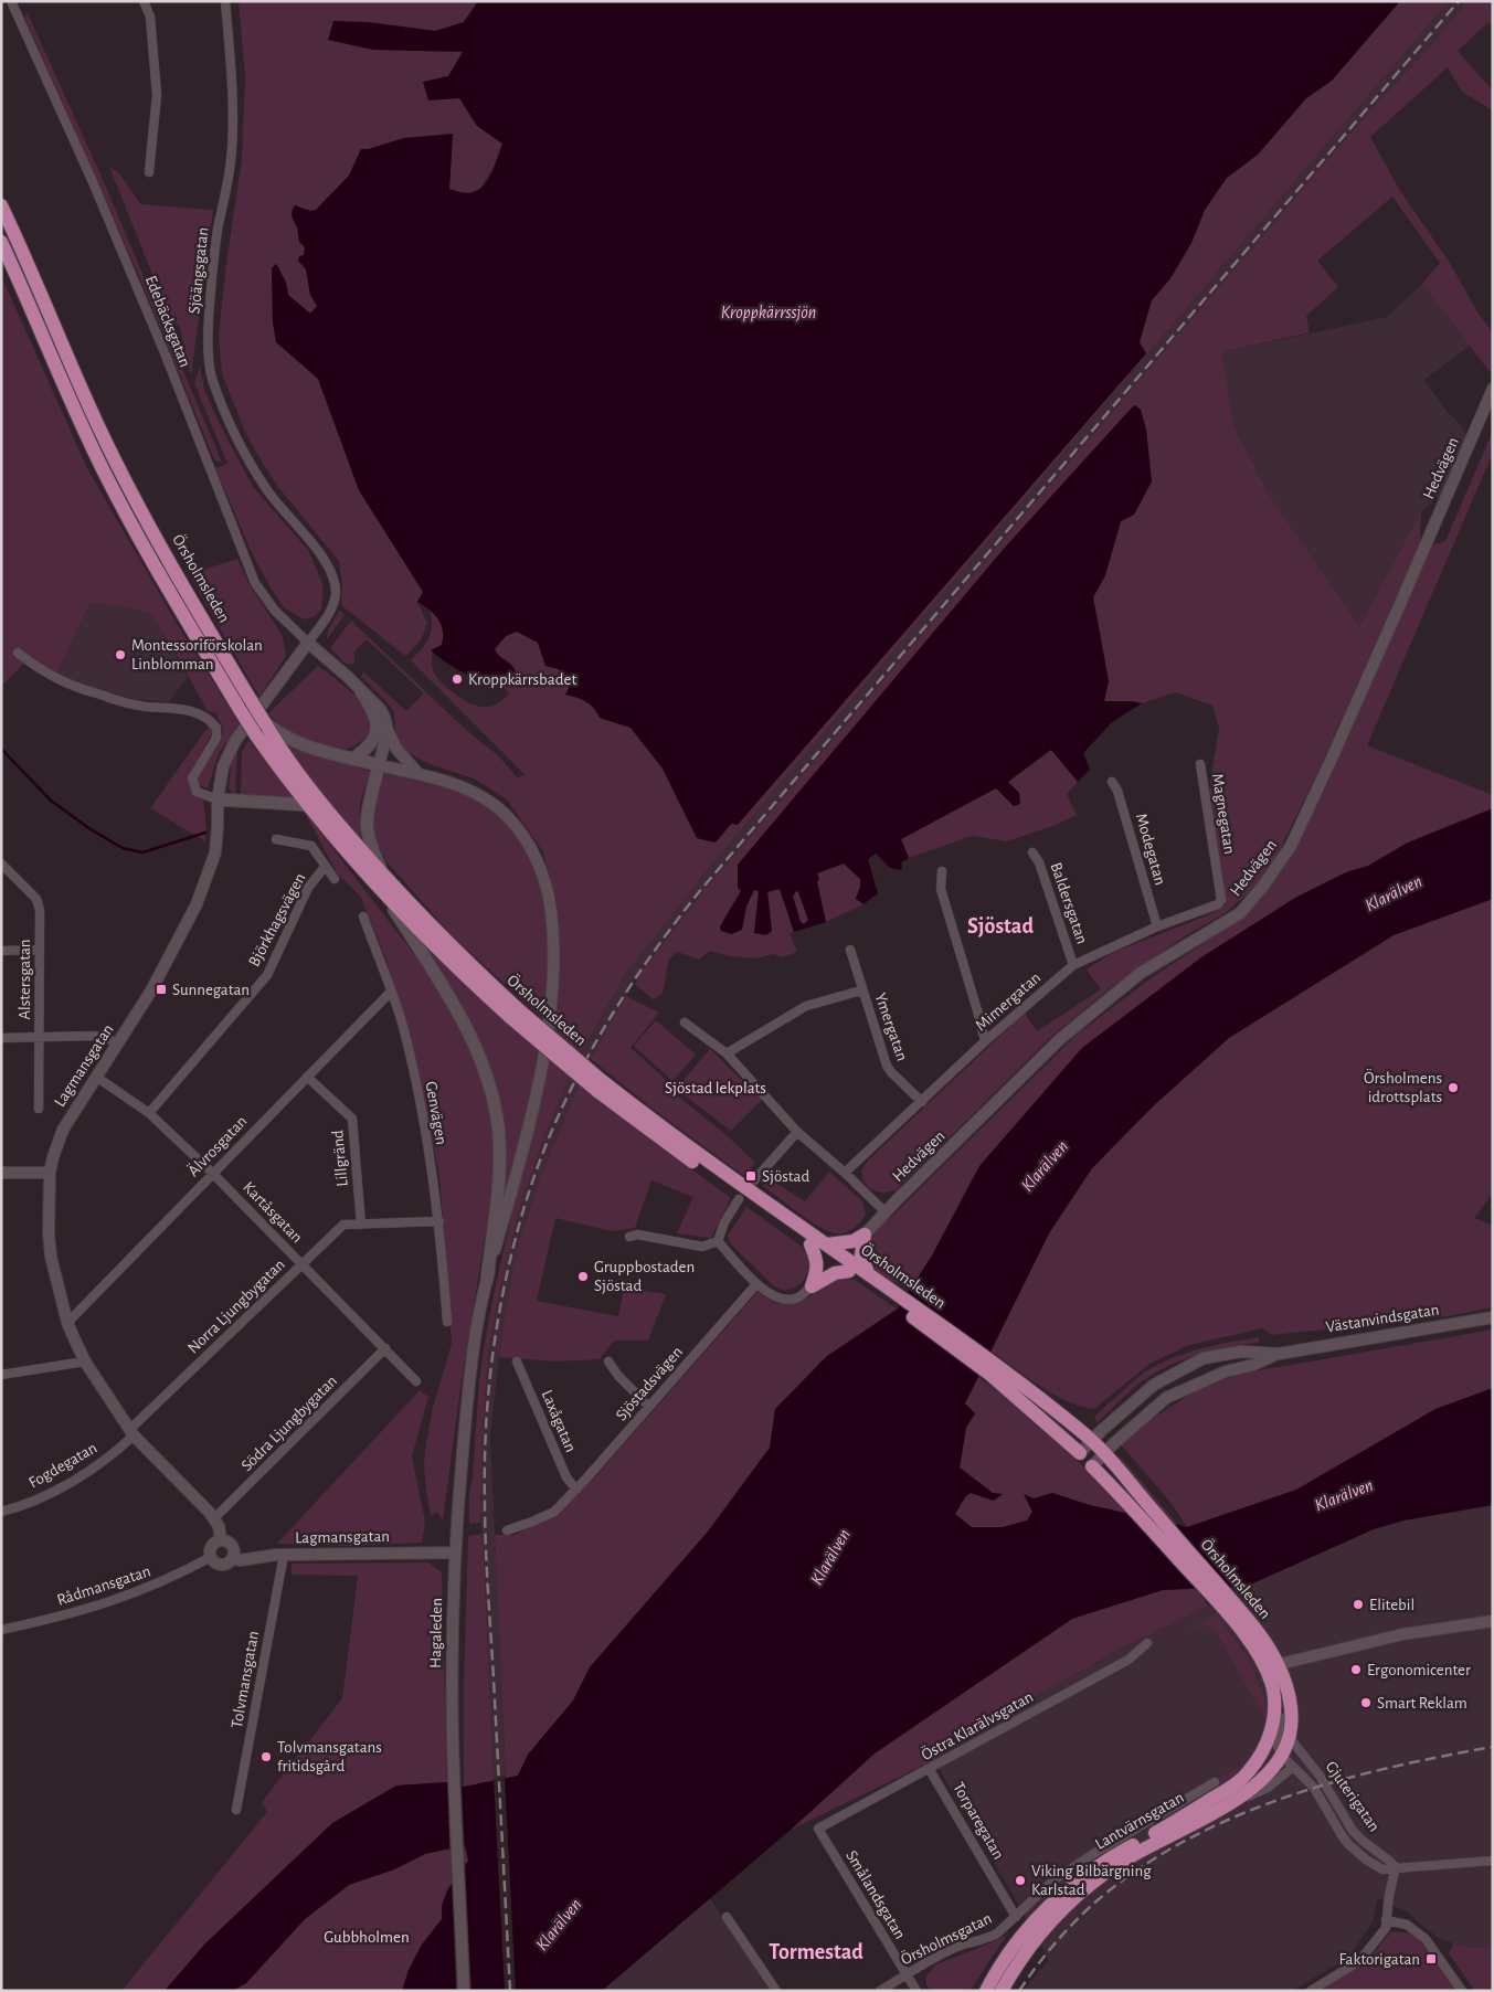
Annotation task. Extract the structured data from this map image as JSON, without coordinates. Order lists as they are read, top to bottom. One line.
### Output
{"streets":{"main road":["Örsholmsleden","Lantvärnsgatan"],"street":["Sjöängsgatan","Edebäcksgatan","Hedvägen","Magnegatan","Modegatan","Baldersgatan","Björkhagsvägen","Alstersgatan","Mimergatan","Ymergatan","Lagmansgatan","Genvägen","Älvrosgatan","Lillgränd","Kartåsgatan","Norra Ljungbygatan","Västanvindsgatan","Sjöstadsvägen","Laxågatan","Södra Ljungbygatan","Fogdegatan","Rådmansgatan","Hagaleden","Tolvmansgatan","Östra Klarälvsgatan","Gjuterigatan","Torparegatan","Smålandsgatan","Örsholmsgatan"]},"crossings":[["Sjöängsgatan","Lagmansgatan"],["Edebäcksgatan","Lagmansgatan"],["Örsholmsleden","Västanvindsgatan"],["Örsholmsleden","Lantvärnsgatan"],["Magnegatan","Mimergatan"],["Modegatan","Mimergatan"],["Baldersgatan","Mimergatan"],["Björkhagsvägen","Kartåsgatan"],["Mimergatan","Ymergatan"],["Lagmansgatan","Älvrosgatan"],["Lagmansgatan","Kartåsgatan"],["Lagmansgatan","Norra Ljungbygatan"],["Lagmansgatan","Södra Ljungbygatan"],["Lagmansgatan","Fogdegatan"],["Lagmansgatan","Rådmansgatan"],["Lagmansgatan","Hagaleden"],["Lagmansgatan","Tolvmansgatan"],["Genvägen","Älvrosgatan"],["Genvägen","Norra Ljungbygatan"],["Älvrosgatan","Lillgränd"],["Älvrosgatan","Kartåsgatan"],["Lillgränd","Norra Ljungbygatan"],["Kartåsgatan","Norra Ljungbygatan"],["Kartåsgatan","Södra Ljungbygatan"],["Norra Ljungbygatan","Fogdegatan"],["Sjöstadsvägen","Laxågatan"],["Östra Klarälvsgatan","Torparegatan"],["Östra Klarälvsgatan","Smålandsgatan"],["Gjuterigatan","Lantvärnsgatan"],["Torparegatan","Örsholmsgatan"],["Smålandsgatan","Örsholmsgatan"]],"districts":["Sjöstad","Tormestad"],"water":["Kroppkärrssjön","Klarälven"],"parks":["Sjöstad lekplats","Gubbholmen"],"places":{"other":["Montessoriförskolan Linblomman","Kroppkärrsbadet","Örsholmens idrottsplats","Gruppbostaden Sjöstad","Elitebil","Ergonomicenter","Smart Reklam","Tolvmansgatans fritidsgård","Viking Bilbärgning Karlstad"],"transit":["Sunnegatan","Sjöstad","Faktorigatan"]}}
